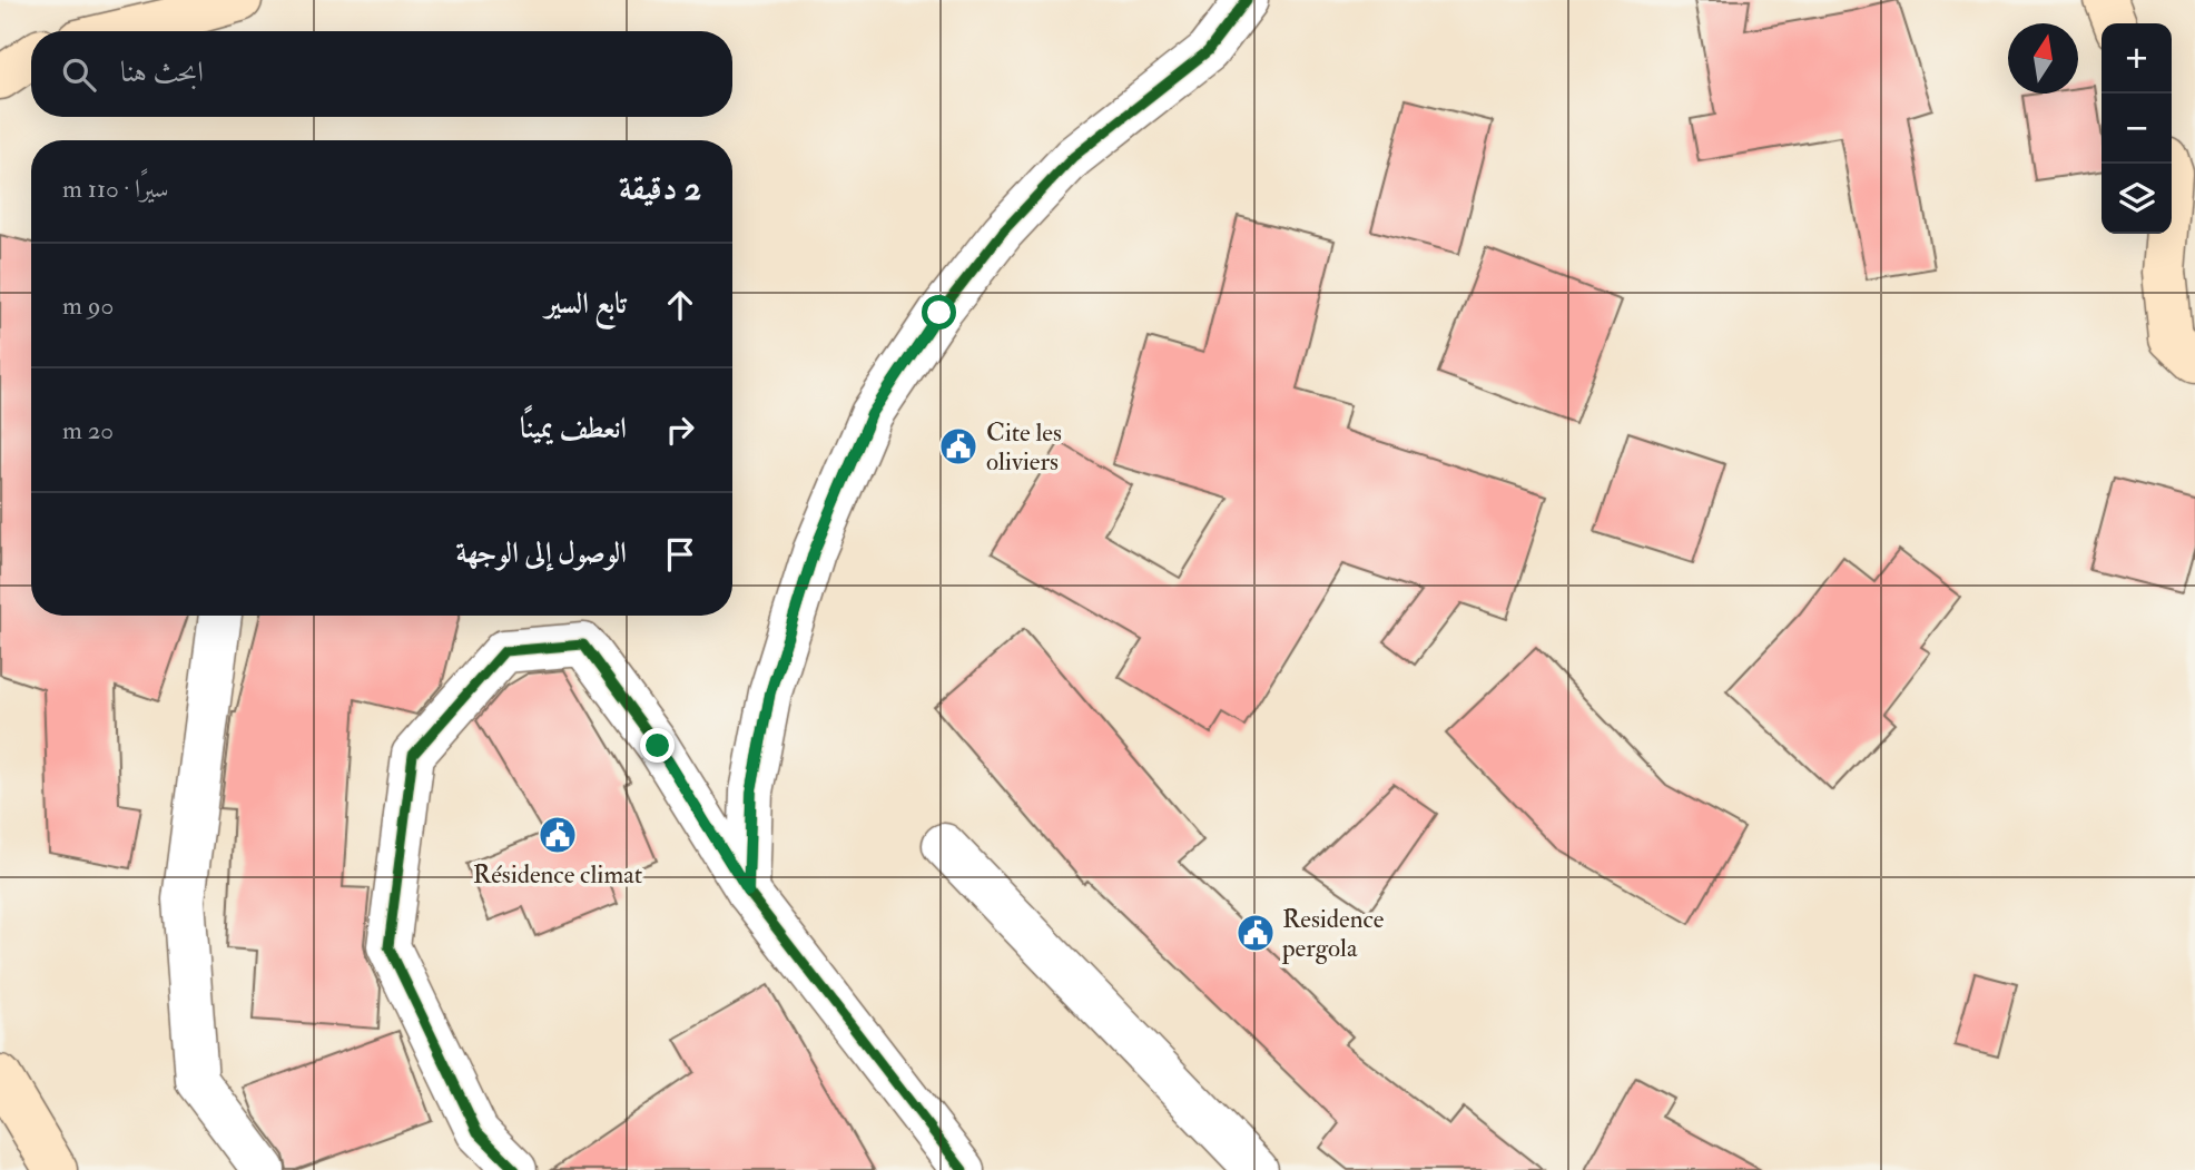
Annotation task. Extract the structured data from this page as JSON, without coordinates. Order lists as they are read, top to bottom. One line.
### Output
{"places":{"public building":["Cite les oliviers","Résidence climat","Residence pergola"]},"north":"top","page":{"map_buttons":["+","−"],"search":"ابحث هنا","heading":["2 دقيقة","سيرًا · 110 m"],"list":[["تابع السير","90 m"],["انعطف يمينًا","20 m"],"الوصول إلى الوجهة"]}}
